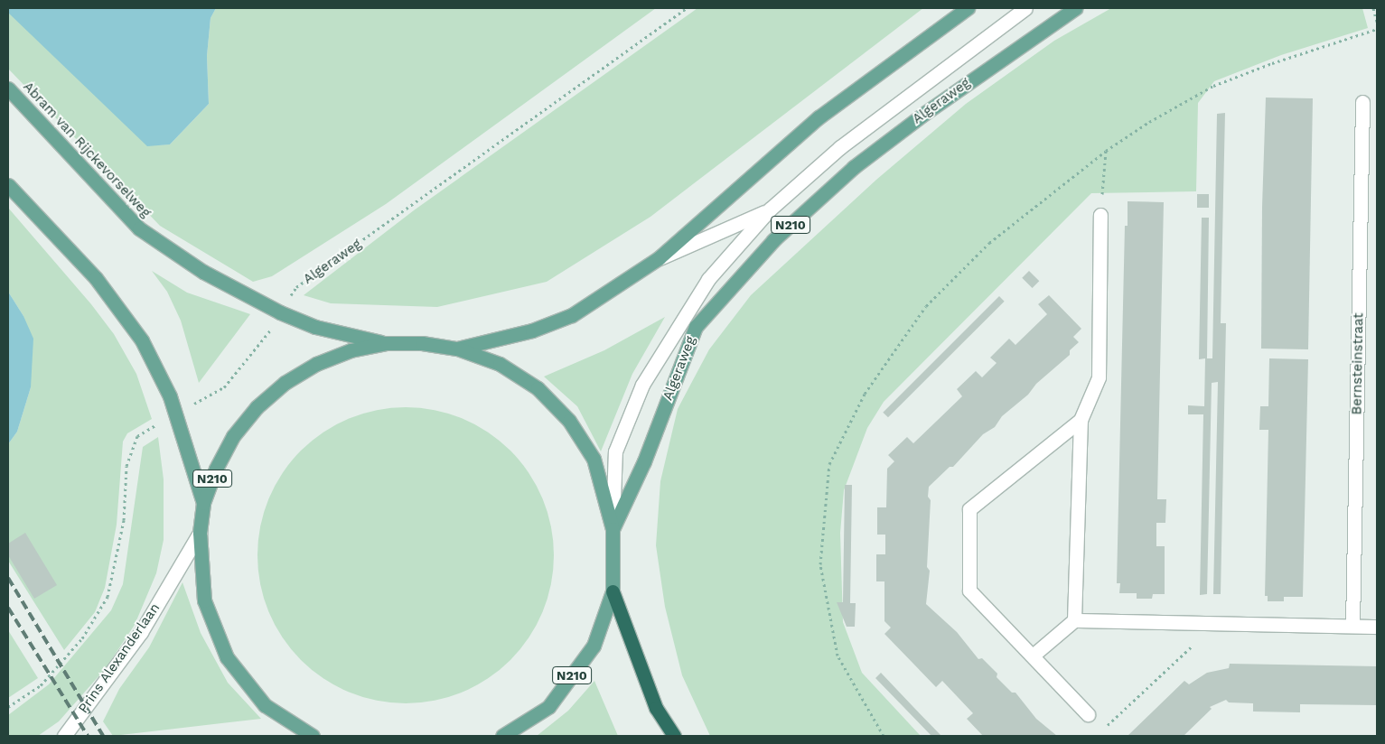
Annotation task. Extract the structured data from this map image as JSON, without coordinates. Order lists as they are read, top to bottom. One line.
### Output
{"streets":{"highway":["N210"],"main road":["Algeraweg","Abram van Rijckevorselweg"],"street":["Bernsteinstraat","Prins Alexanderlaan"]},"crossings":[["Algeraweg","Abram van Rijckevorselweg"],["Algeraweg","N210"],["Abram van Rijckevorselweg","N210"],["N210","Prins Alexanderlaan"]]}
